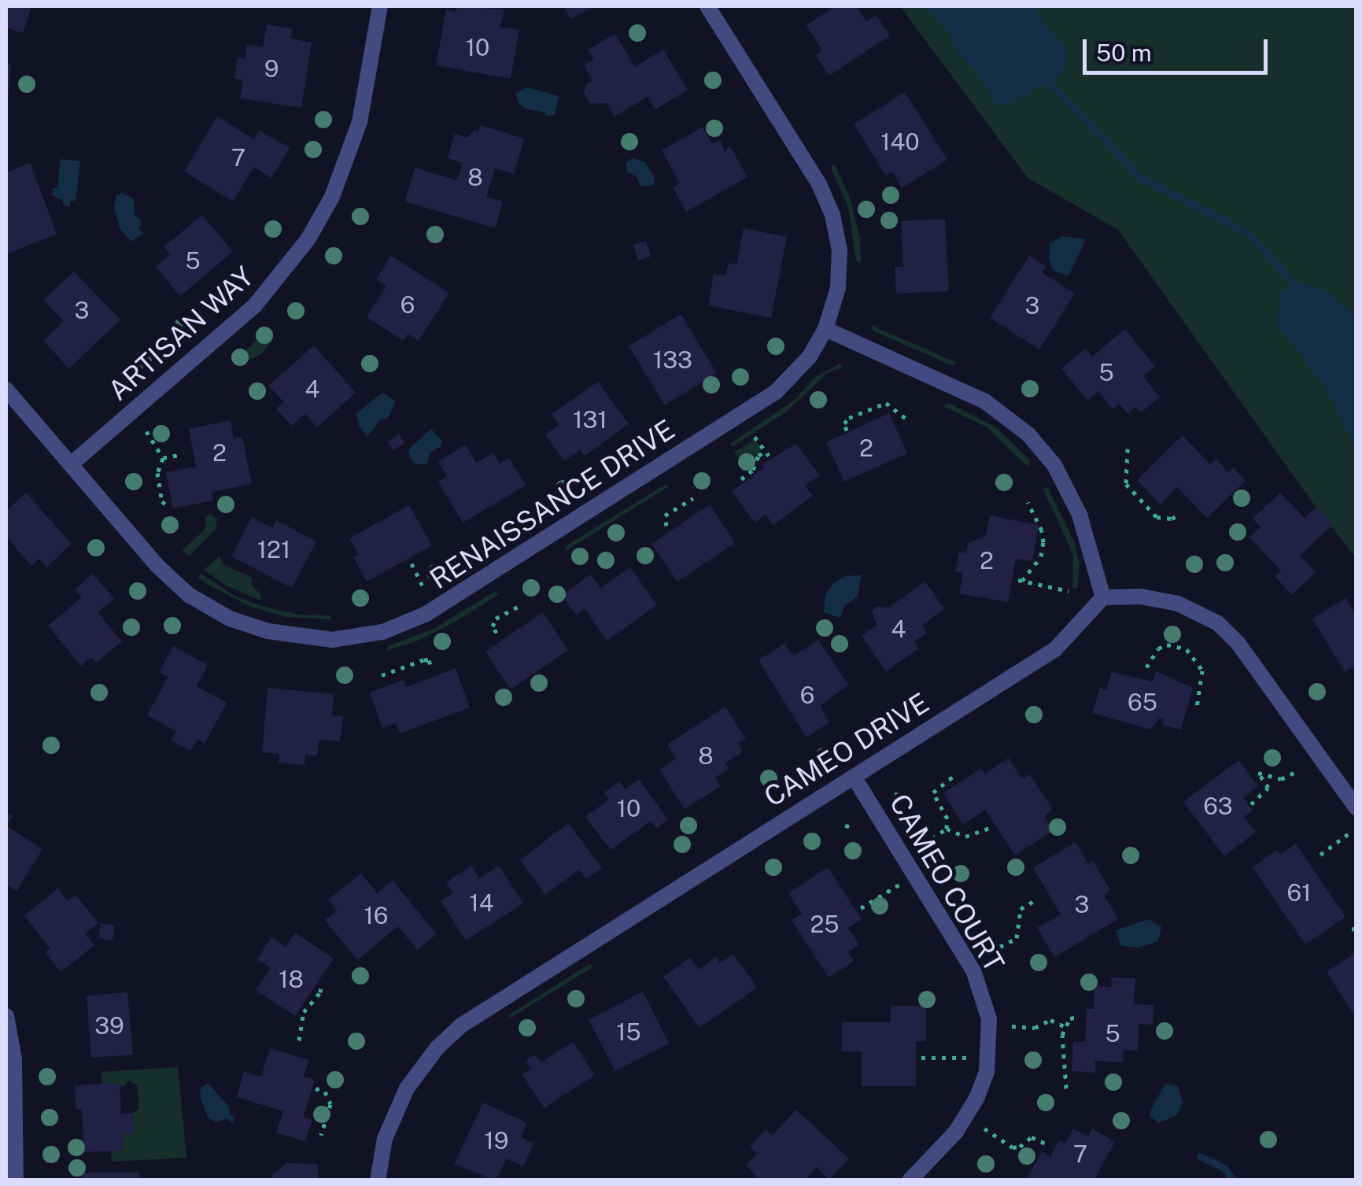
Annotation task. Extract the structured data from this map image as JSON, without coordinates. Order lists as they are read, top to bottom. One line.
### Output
{"streets":{"street":["ARTISAN WAY","RENAISSANCE DRIVE","CAMEO DRIVE","CAMEO COURT"]},"crossings":[["ARTISAN WAY","RENAISSANCE DRIVE"],["CAMEO DRIVE","CAMEO COURT"]],"house_numbers":["10","9","140","7","8","5","6","3","3","133","5","4","131","2","2","121","2","4","6","65","8","63","10","61","14","3","16","25","18","39","15","5","19","7"],"scale_bar":"50 m"}
